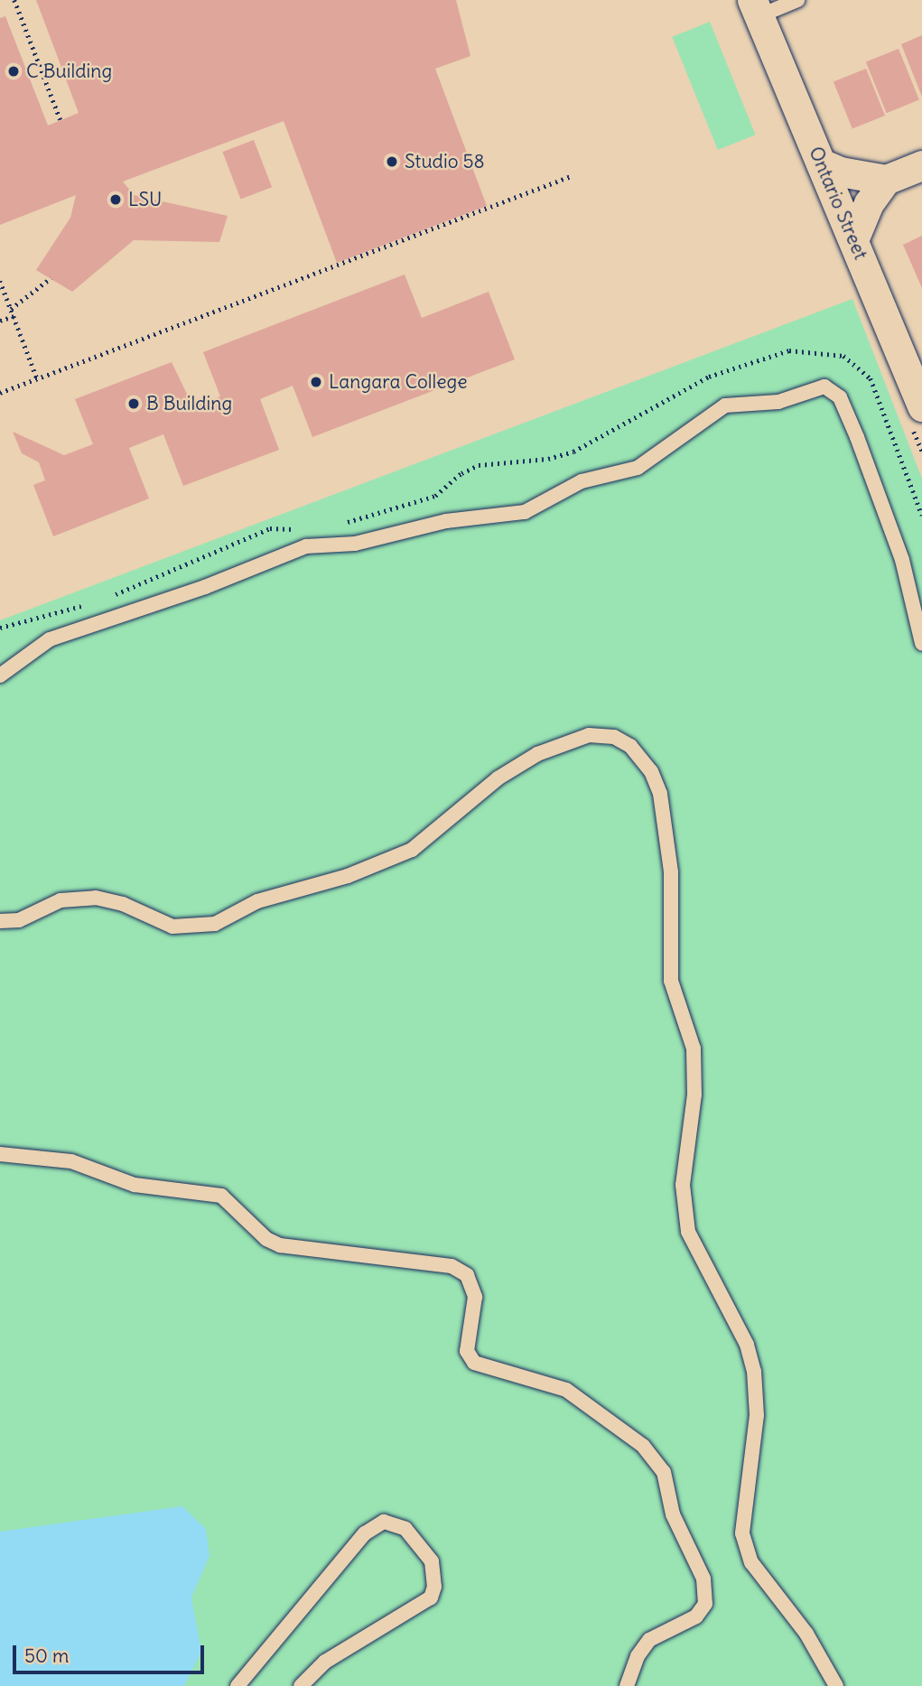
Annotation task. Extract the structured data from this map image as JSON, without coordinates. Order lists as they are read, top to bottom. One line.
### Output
{"streets":{"street":["Ontario Street"]},"places":["C Building","Studio 58","LSU","Langara College","B Building"],"scale_bar":"50 m"}
